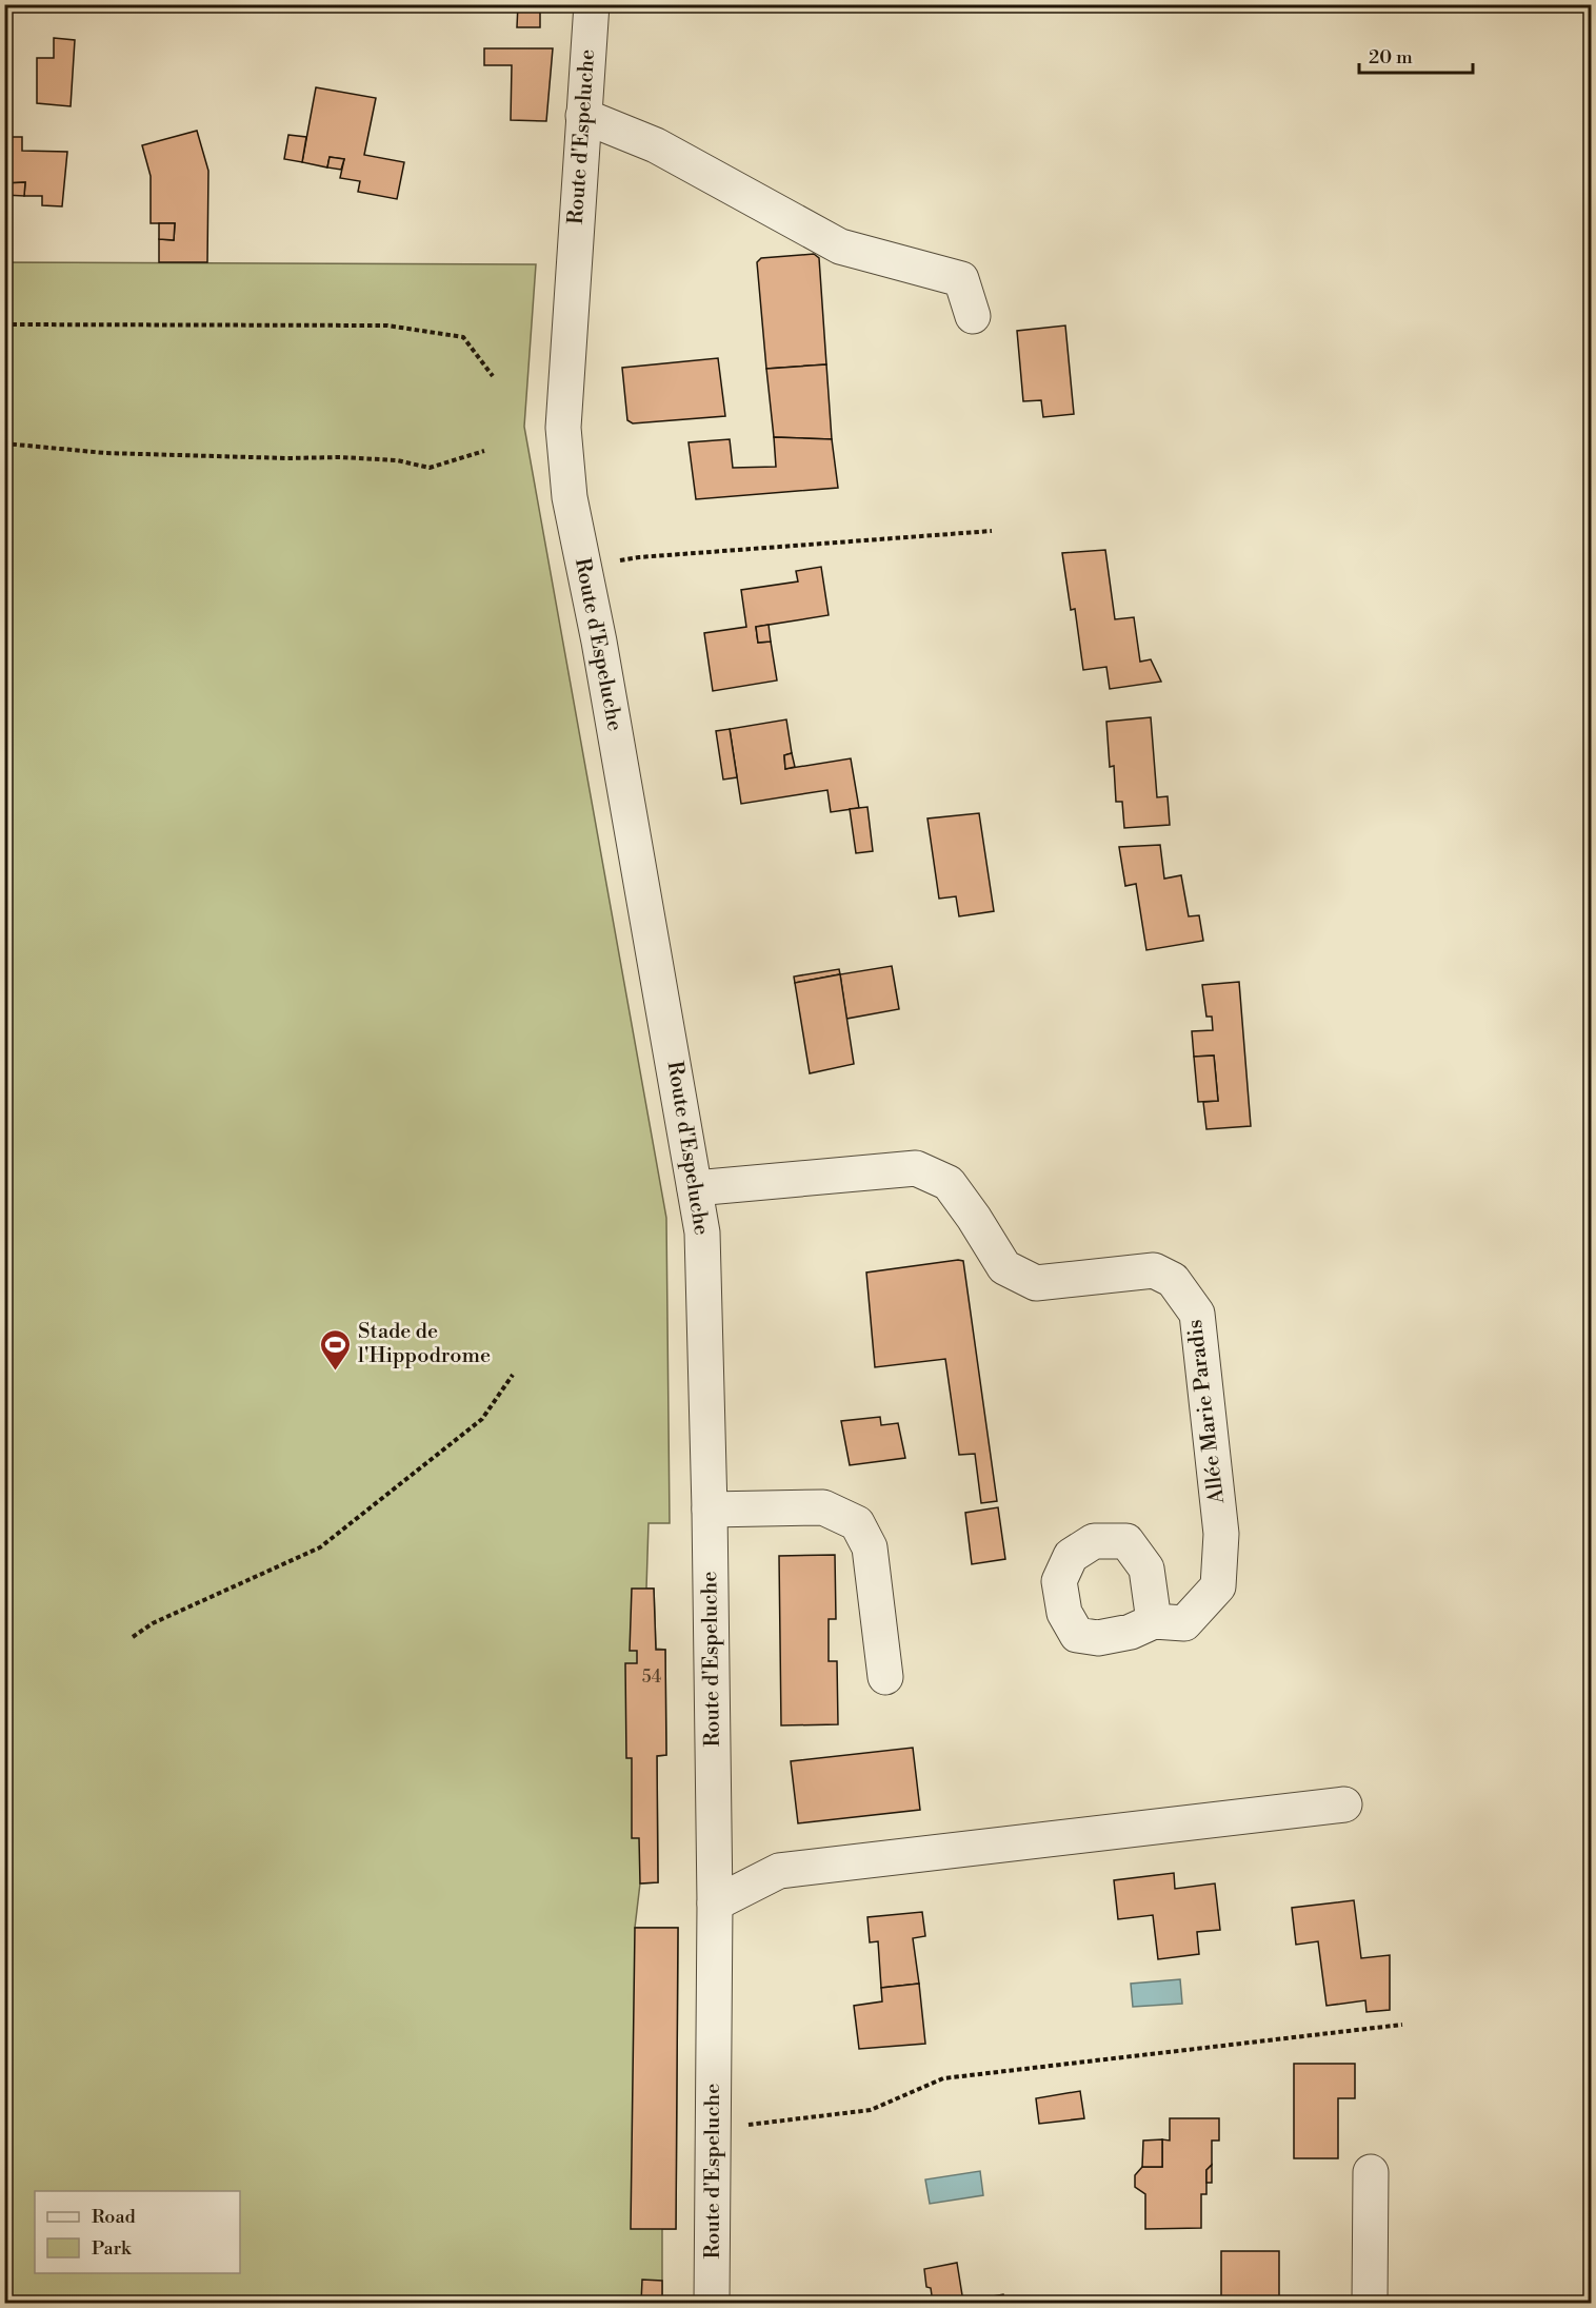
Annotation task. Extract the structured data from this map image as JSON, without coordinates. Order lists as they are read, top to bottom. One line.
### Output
{"streets":{"street":["Route d'Espeluche","Allée Marie Paradis"]},"crossings":[["Route d'Espeluche","Allée Marie Paradis"]],"places":{"sports":["Stade de l'Hippodrome"]},"house_numbers":["54"],"legend":["Road","Park"],"scale_bar":"20 m"}
